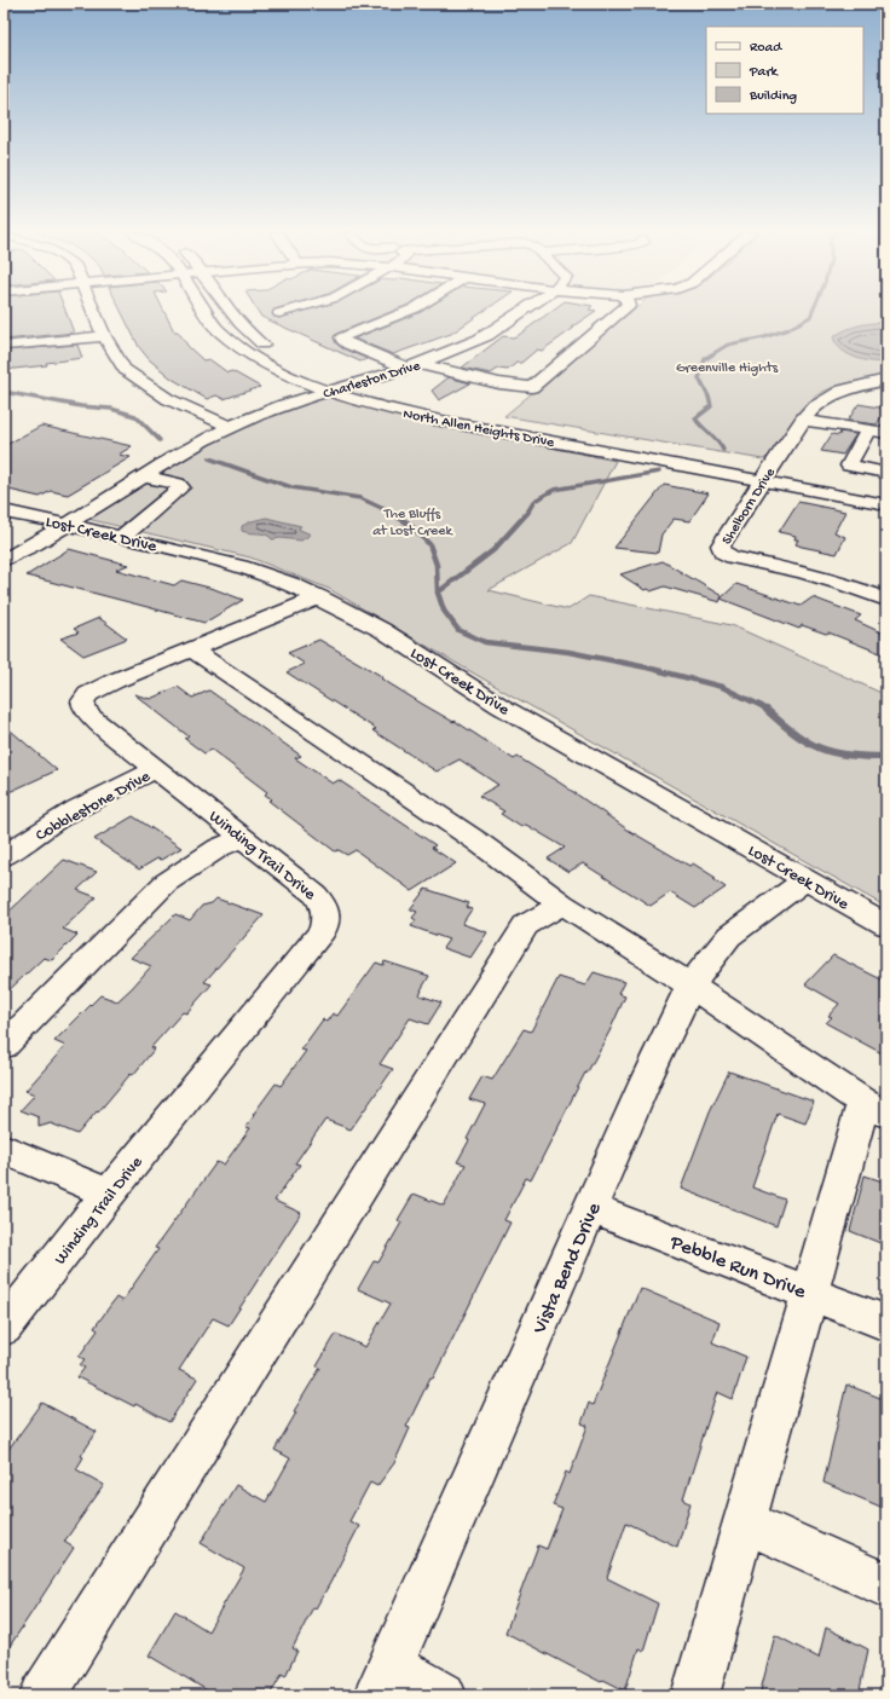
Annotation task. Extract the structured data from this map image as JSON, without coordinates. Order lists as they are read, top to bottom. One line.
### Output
{"streets":{"street":["Charleston Drive","North Allen Heights Drive","Shelborn Drive","Lost Creek Drive","Cobblestone Drive","Winding Trail Drive","Pebble Run Drive","Vista Bend Drive"]},"crossings":[["Charleston Drive","North Allen Heights Drive"],["Charleston Drive","Lost Creek Drive"],["North Allen Heights Drive","Shelborn Drive"],["Lost Creek Drive","Winding Trail Drive"],["Lost Creek Drive","Vista Bend Drive"],["Cobblestone Drive","Winding Trail Drive"],["Pebble Run Drive","Vista Bend Drive"]],"parks":["Greenville Hights","The Bluffs at Lost Creek"],"legend":["Road","Park","Building"]}
